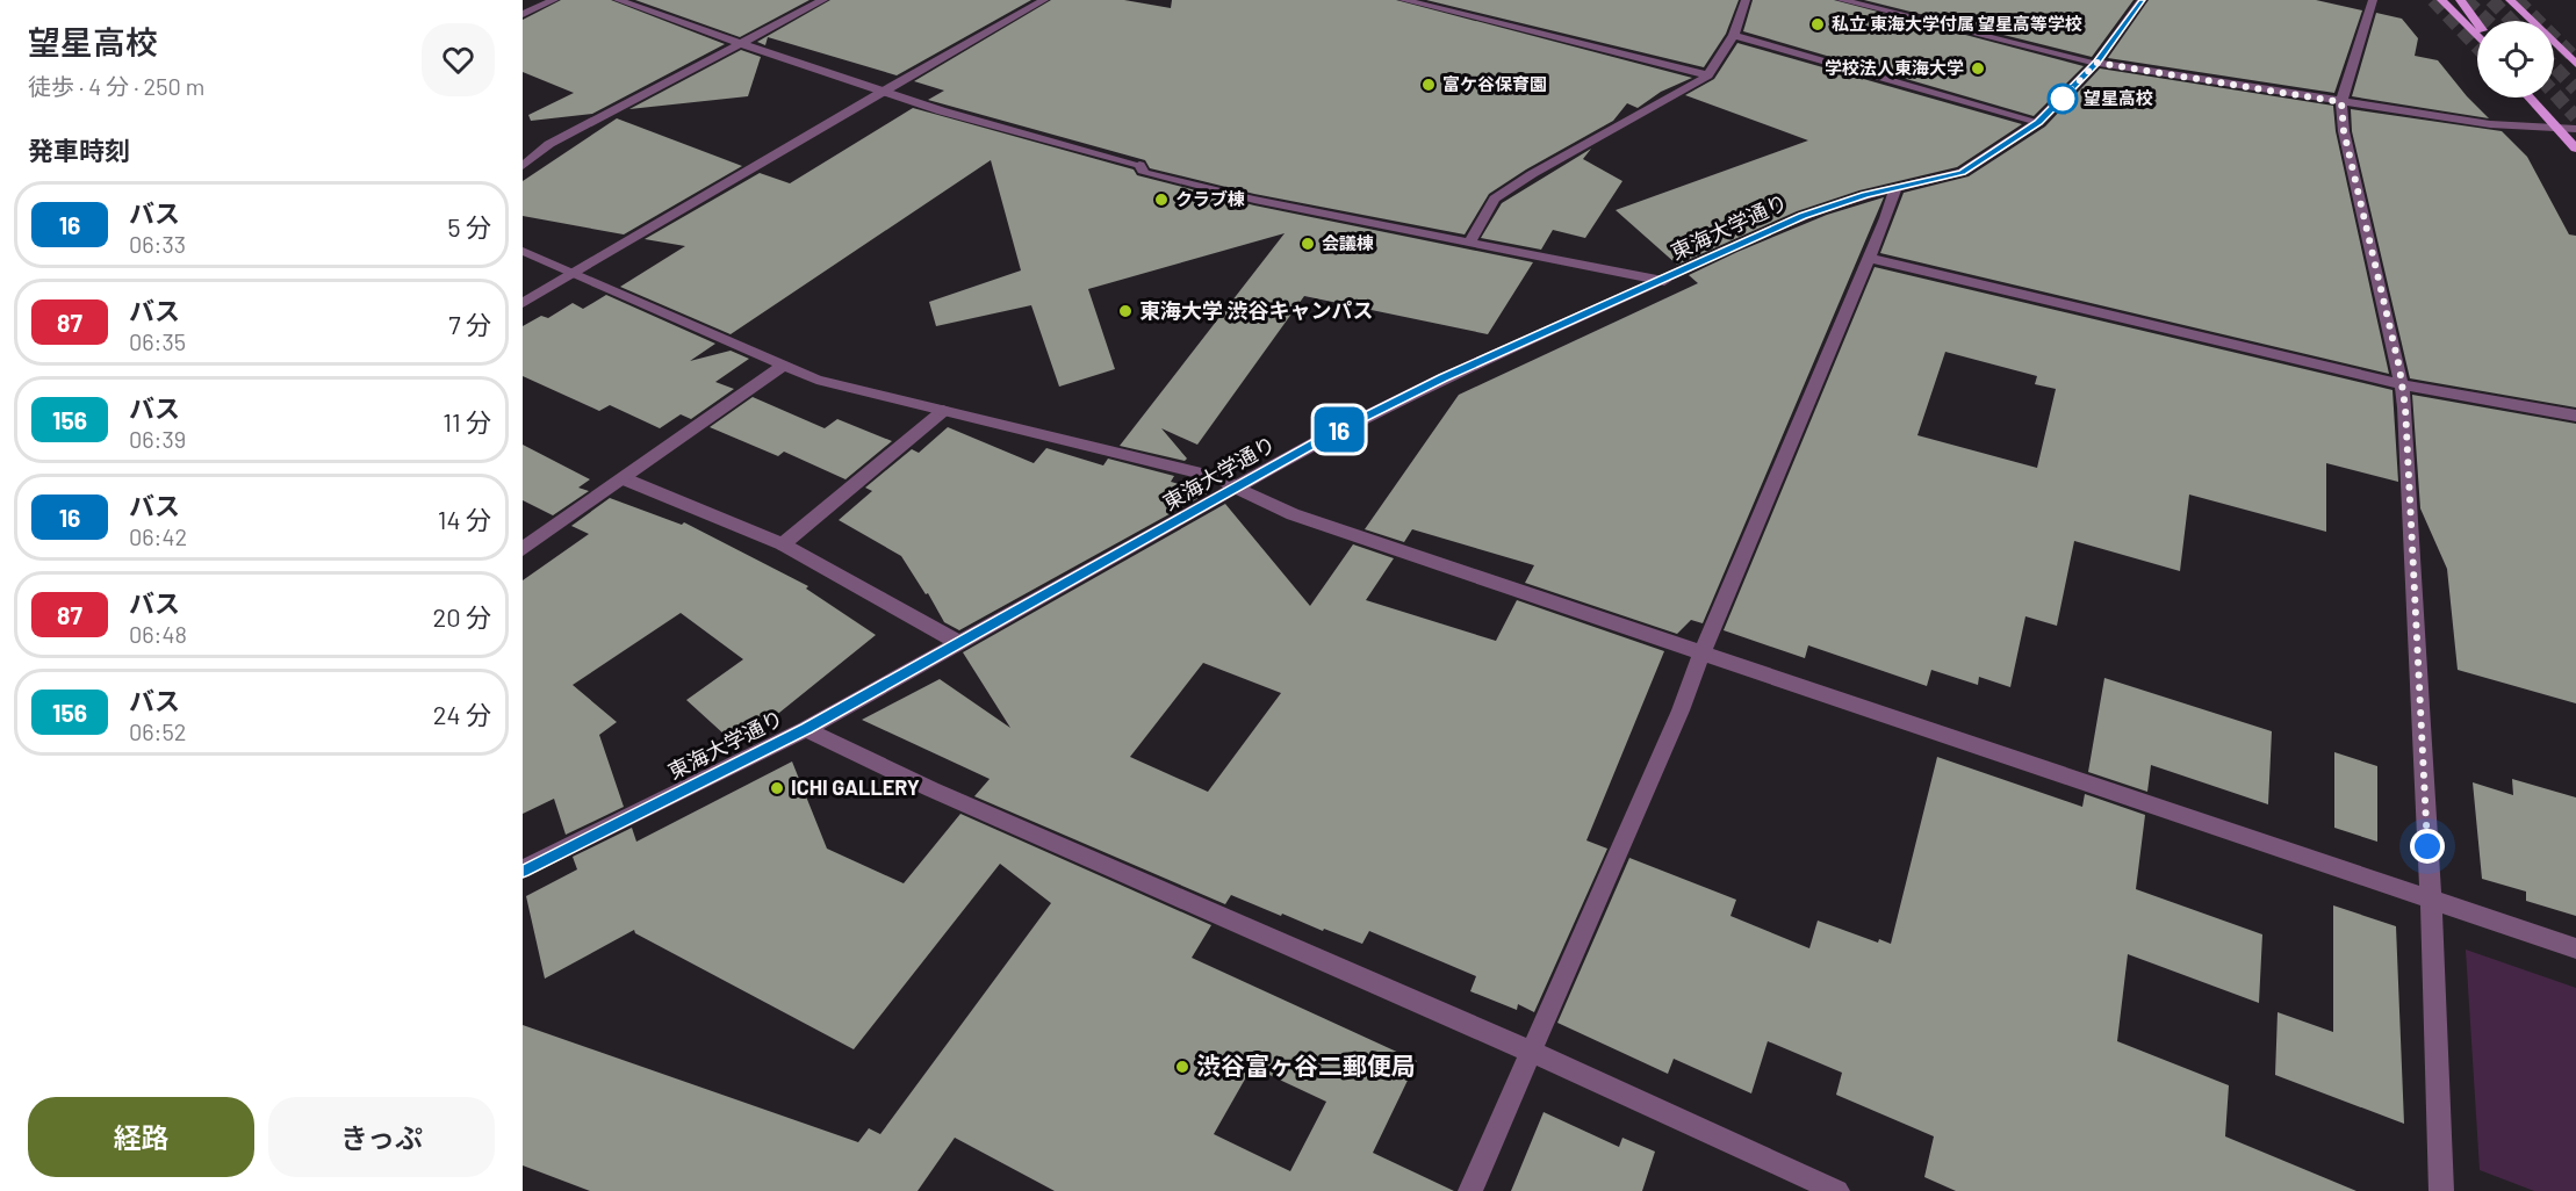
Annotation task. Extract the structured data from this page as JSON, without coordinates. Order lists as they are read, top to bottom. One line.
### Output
{"streets":{"street":["東海大学通り"]},"places":["私立 東海大学付属 望星高等学校","学校法人東海大学","富ケ谷保育園","望星高校","クラブ棟","会議棟","東海大学 渋谷キャンパス","ICHI GALLERY","渋谷富ヶ谷二郵便局"],"lines":["bus line 16"],"page":{"heading":[["望星高校","徒歩 · 4 分 · 250 m"],"発車時刻"],"on_map":"16","list":[{"mark":"16","name":"バス","note":"06:33","value":"5 分"},{"mark":"87","name":"バス","note":"06:35","value":"7 分"},{"mark":"156","name":"バス","note":"06:39","value":"11 分"},{"mark":"16","name":"バス","note":"06:42","value":"14 分"},{"mark":"87","name":"バス","note":"06:48","value":"20 分"},{"mark":"156","name":"バス","note":"06:52","value":"24 分"}],"buttons":["経路","きっぷ"]}}
